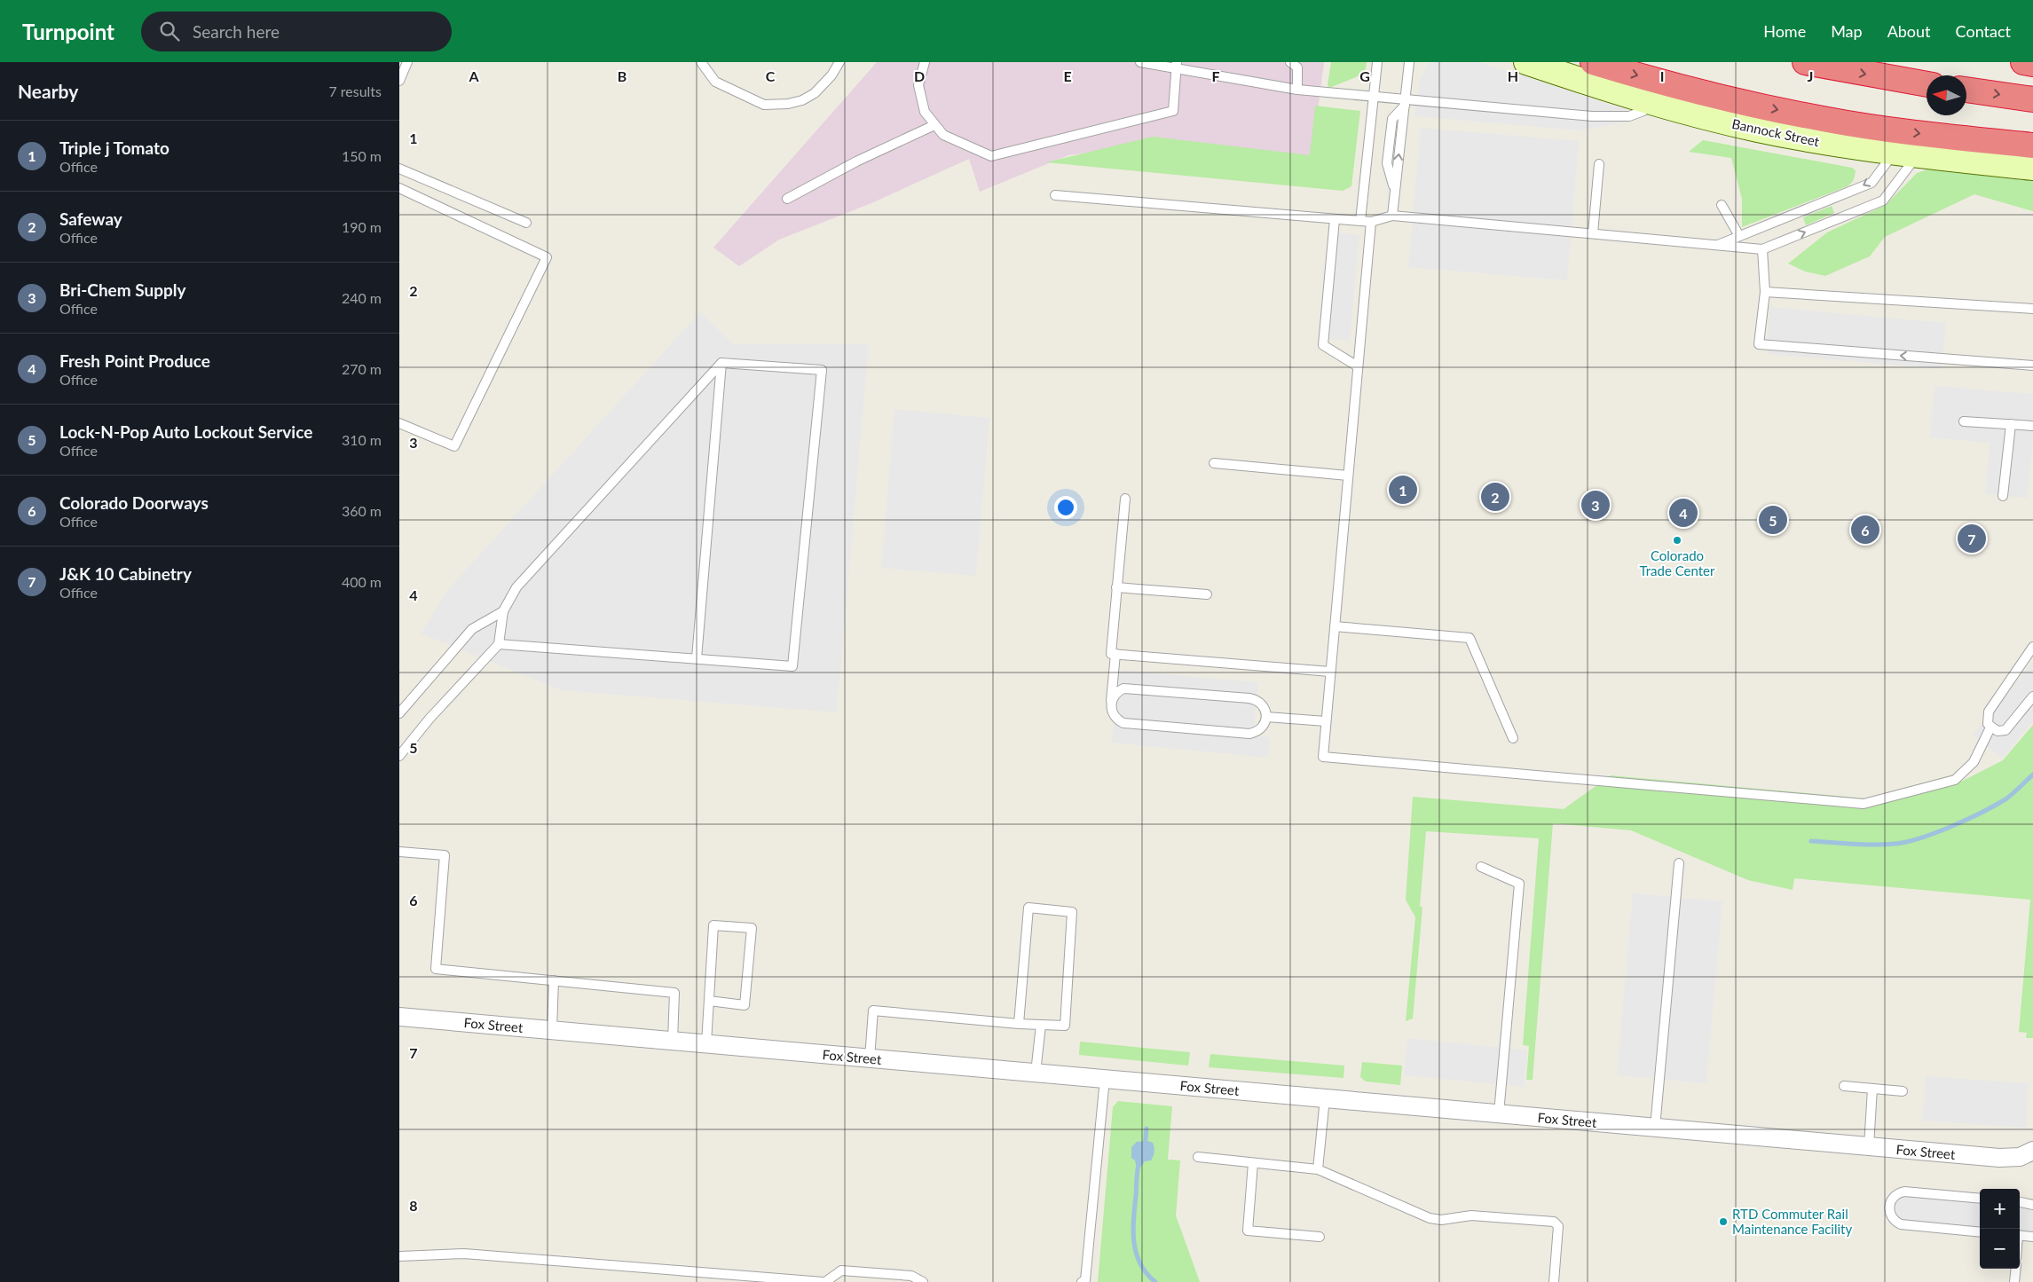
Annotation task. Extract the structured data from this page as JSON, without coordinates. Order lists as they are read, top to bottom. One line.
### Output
{"streets":{"street":["Bannock Street","Fox Street"]},"places":["Colorado Trade Center","RTD Commuter Rail Maintenance Facility"],"north":"left","page":{"header":"Turnpoint","search":"Search here","nav":["Home","Map","About","Contact"],"heading":["Nearby","7 results"],"list":[{"mark":"1","name":"Triple j Tomato","note":"Office","value":"150 m"},{"mark":"2","name":"Safeway","note":"Office","value":"190 m"},{"mark":"3","name":"Bri-Chem Supply","note":"Office","value":"240 m"},{"mark":"4","name":"Fresh Point Produce","note":"Office","value":"270 m"},{"mark":"5","name":"Lock-N-Pop Auto Lockout Service","note":"Office","value":"310 m"},{"mark":"6","name":"Colorado Doorways","note":"Office","value":"360 m"},{"mark":"7","name":"J&K 10 Cabinetry","note":"Office","value":"400 m"}],"pins":["1","2","3","4","5","6","7"],"map_buttons":["+","−"]},"grid":{"columns":["A","B","C","D","E","F","G","H","I","J"],"rows":["1","2","3","4","5","6","7","8"]}}
